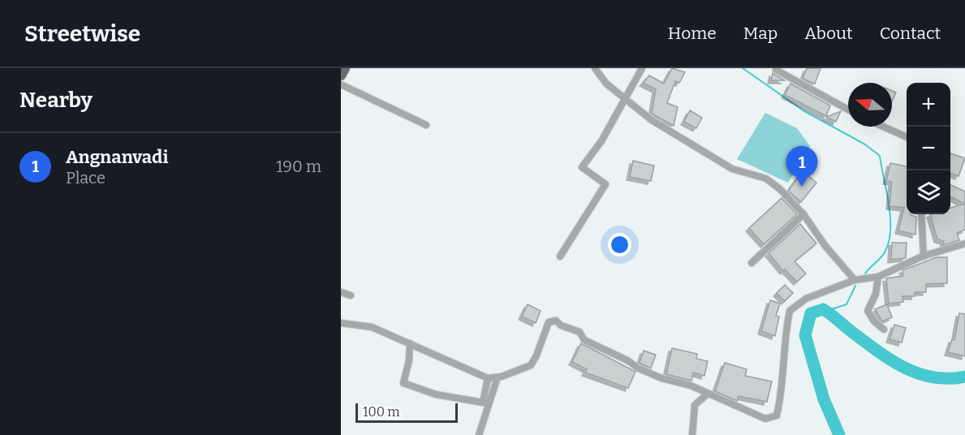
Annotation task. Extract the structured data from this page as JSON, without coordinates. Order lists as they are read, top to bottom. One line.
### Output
{"scale_bar":"100 m","north":"left","page":{"header":"Streetwise","nav":["Home","Map","About","Contact"],"heading":"Nearby","map_buttons":["+","−"],"list":[{"mark":"1","name":"Angnanvadi","note":"Place","value":"190 m"}],"pins":"1","scale":"100 m"}}
